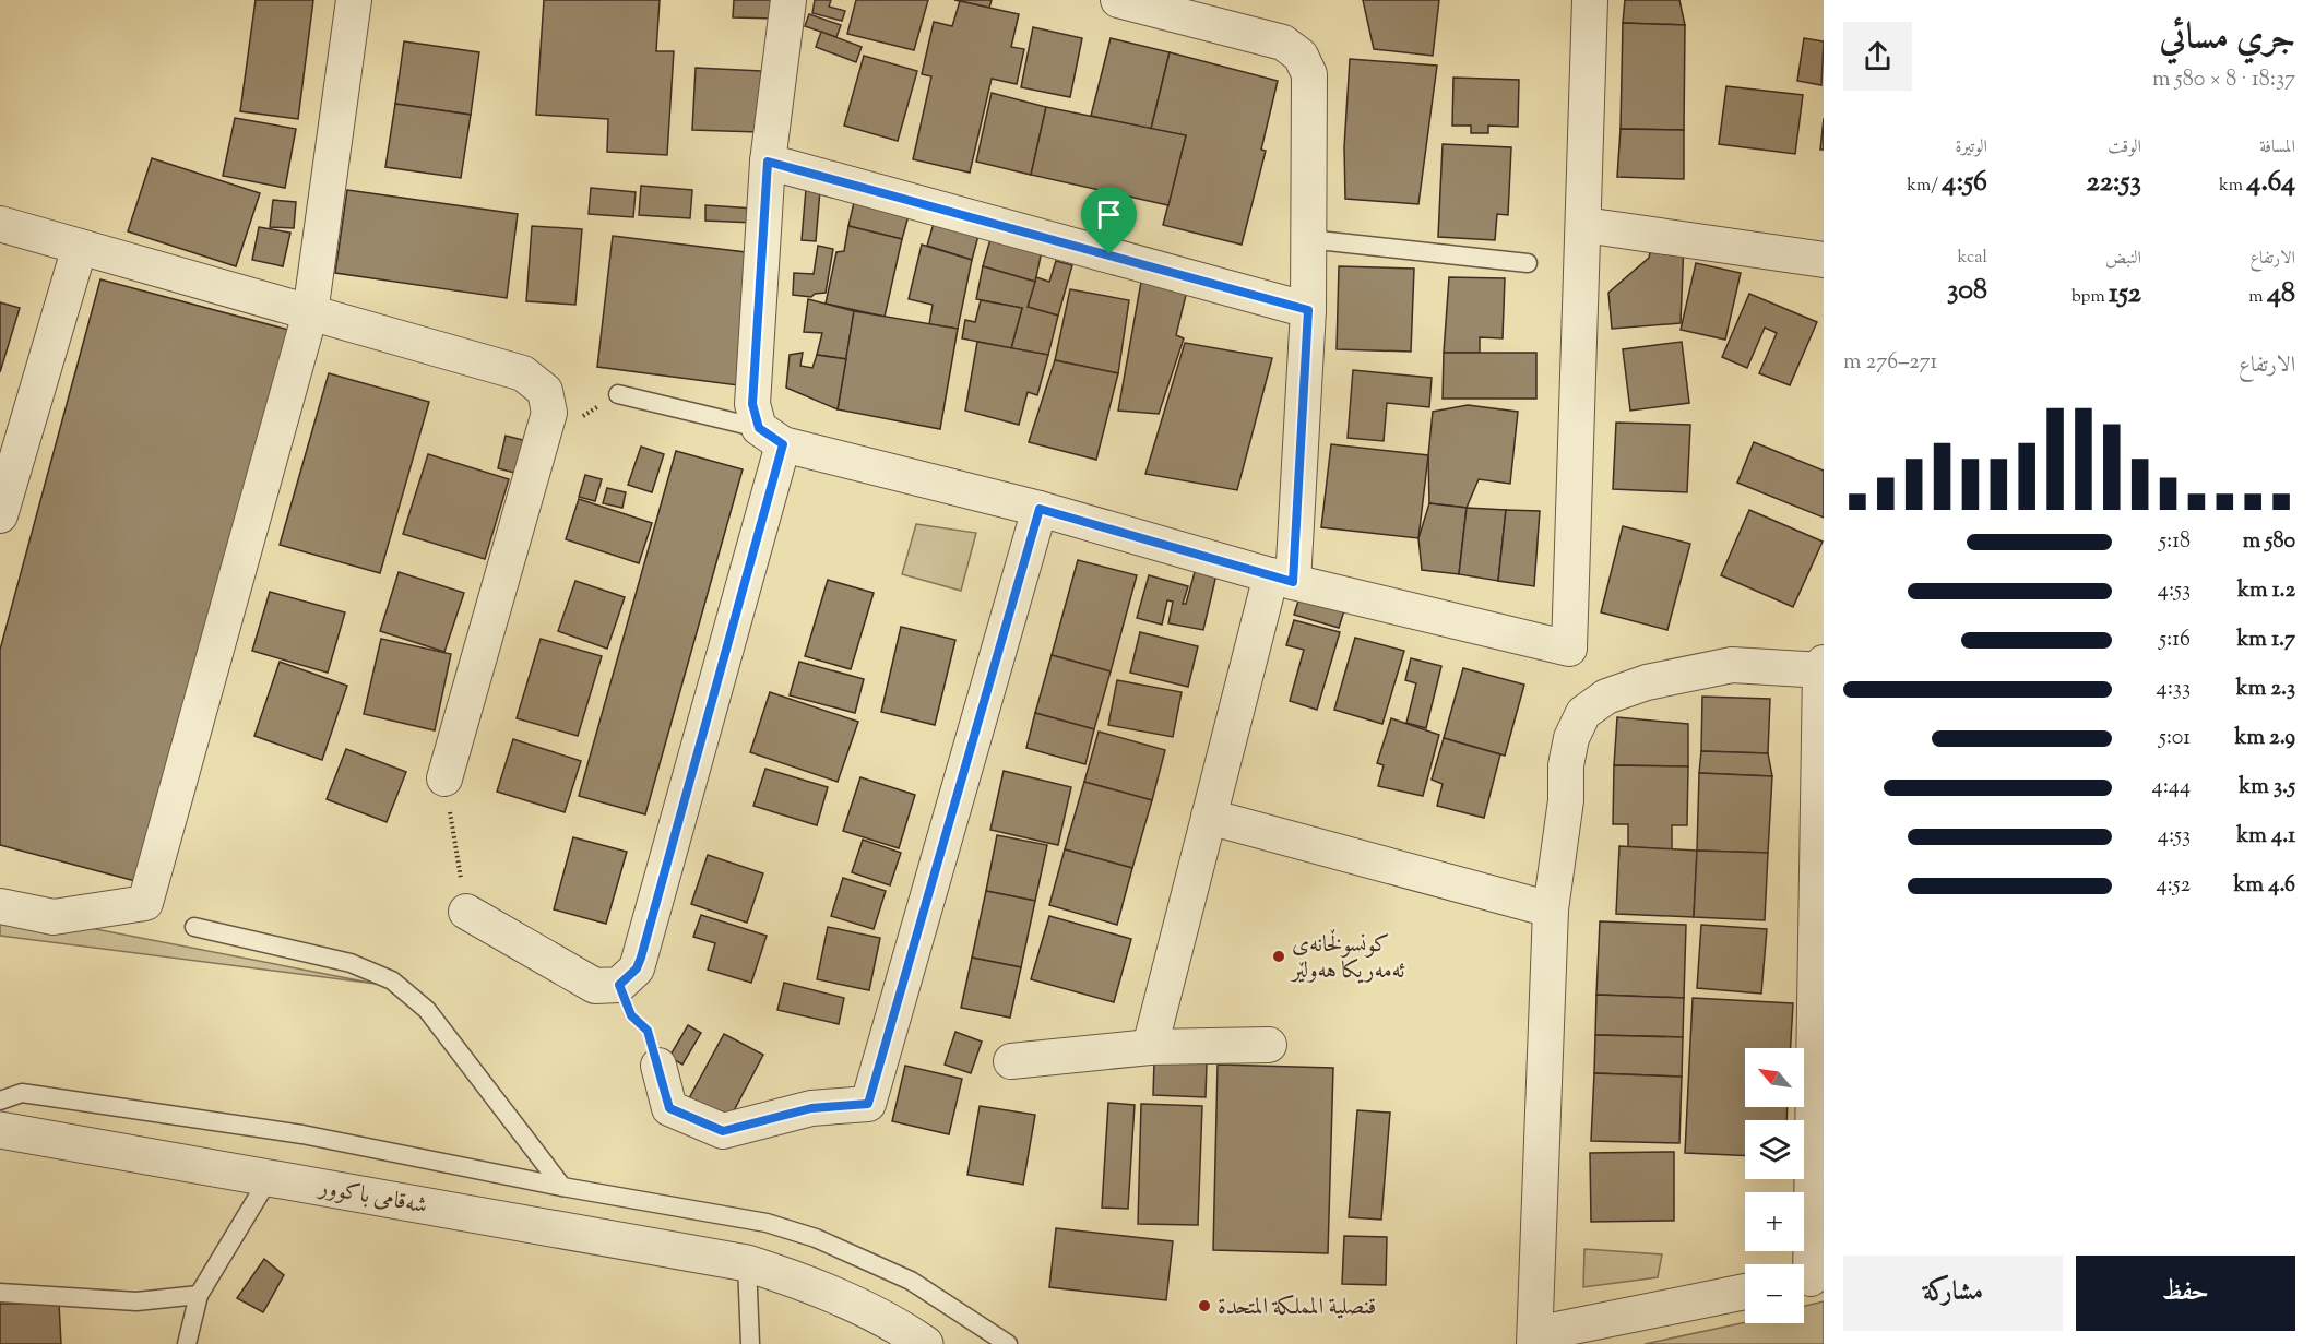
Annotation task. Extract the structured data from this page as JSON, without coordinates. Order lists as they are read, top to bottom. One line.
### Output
{"streets":{"street":["شەقامی باکوور"]},"places":["کونسوڵخانەی ئەمەریکا هەولێر","قنصلية المملكة المتحدة"],"north":"top left","page":{"heading":["جري مسائي","18:37 · 8 × 580 m"],"stats":[["المسافة","4.64 km"],["الوقت","22:53"],["الوتيرة","4:56 /km"],["الارتفاع","48 m"],["النبض","152 bpm"],["kcal","308"]],"chart":["الارتفاع","271–276 m"],"list":[{"name":"580 m","note":"5:18"},{"name":"1.2 km","note":"4:53"},{"name":"1.7 km","note":"5:16"},{"name":"2.3 km","note":"4:33"},{"name":"2.9 km","note":"5:01"},{"name":"3.5 km","note":"4:44"},{"name":"4.1 km","note":"4:53"},{"name":"4.6 km","note":"4:52"}],"map_buttons":["+","−"],"buttons":["حفظ","مشاركة"]}}
